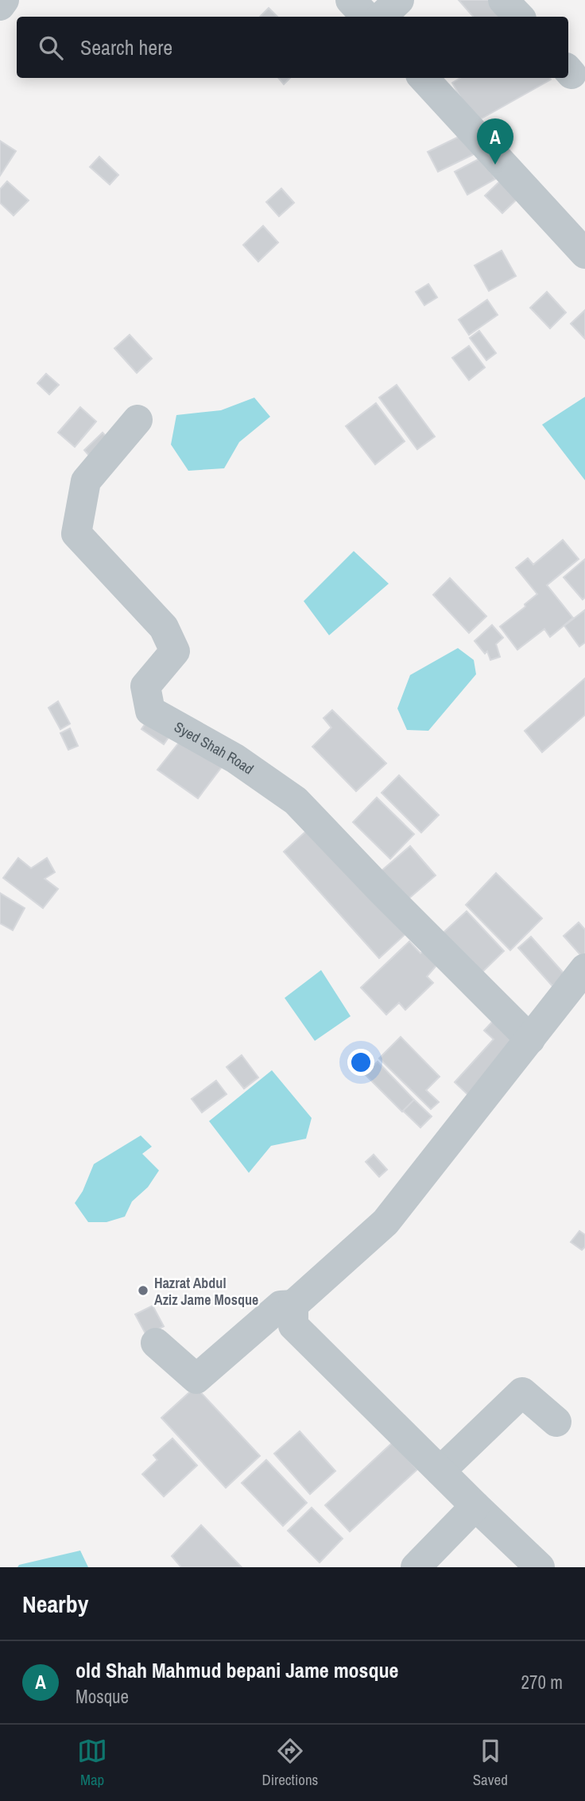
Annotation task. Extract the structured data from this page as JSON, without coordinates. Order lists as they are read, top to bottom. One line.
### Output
{"streets":{"street":["Syed Shah Road"]},"places":["Hazrat Abdul Aziz Jame Mosque"],"page":{"search":"Search here","pins":"A","heading":"Nearby","list":[{"mark":"A","name":"old Shah Mahmud bepani Jame mosque","note":"Mosque","value":"270 m"}],"nav":["Map","Directions","Saved"]}}
